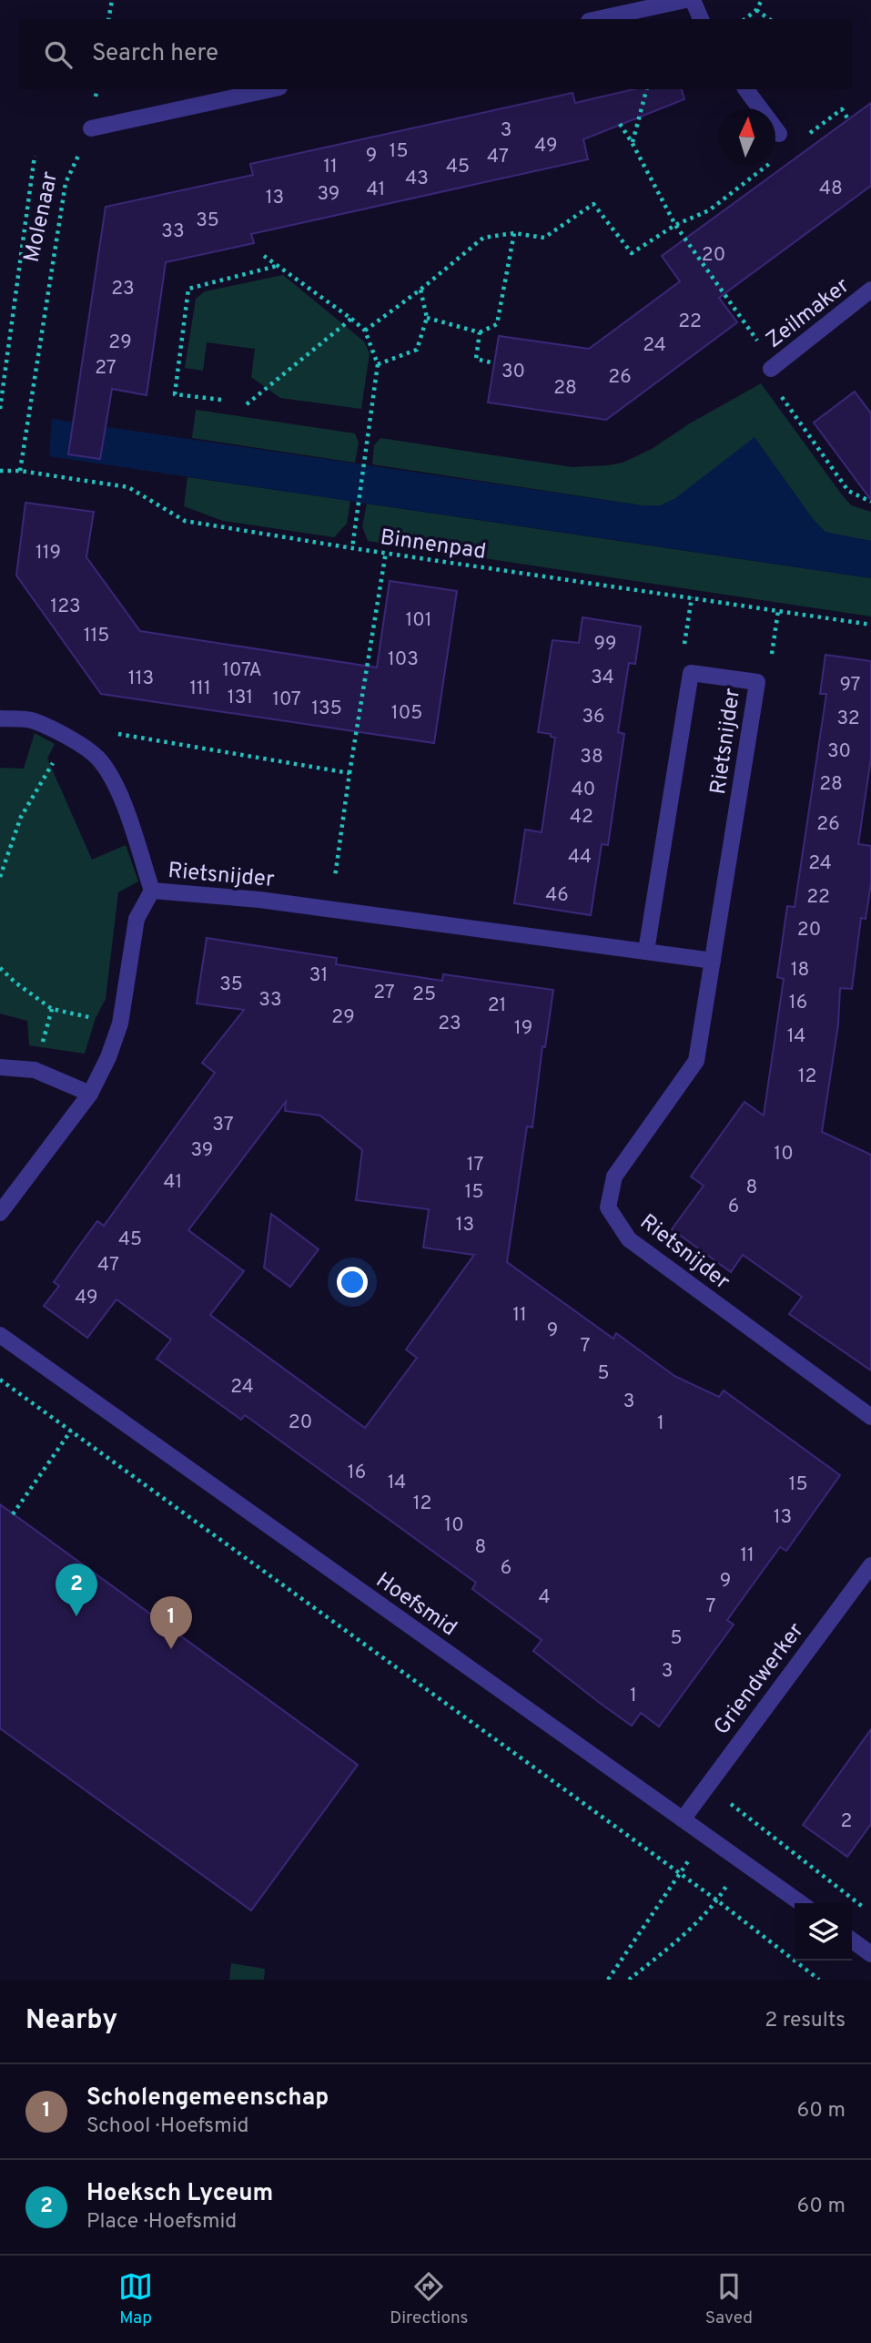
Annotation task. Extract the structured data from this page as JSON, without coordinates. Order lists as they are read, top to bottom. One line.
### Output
{"streets":{"street":["Zeilmaker","Rietsnijder","Hoefsmid","Griendwerker"],"path":["Molenaar","Binnenpad"]},"crossings":[["Molenaar","Binnenpad"],["Hoefsmid","Griendwerker"]],"house_numbers":["3","49","15","9","47","11","45","43","48","41","39","13","35","33","20","23","22","29","24","27","30","26","28","119","123","101","115","99","103","107A","34","113","97","111","131","107","135","105","36","32","30","38","28","40","42","26","44","24","46","22","20","18","31","35","27","25","33","16","21","29","23","19","14","12","37","39","10","17","41","8","15","6","13","45","47","49","11","9","7","5","24","3","20","1","16","14","15","12","13","10","8","11","6","9","4","7","5","3","1","2"],"north":"top","page":{"search":"Search here","pins":["2","1"],"heading":["Nearby","2 results"],"list":[{"mark":"1","name":"Scholengemeenschap","note":"School · Hoefsmid","value":"60 m"},{"mark":"2","name":"Hoeksch Lyceum","note":"Place · Hoefsmid","value":"60 m"}],"nav":["Map","Directions","Saved"]}}
